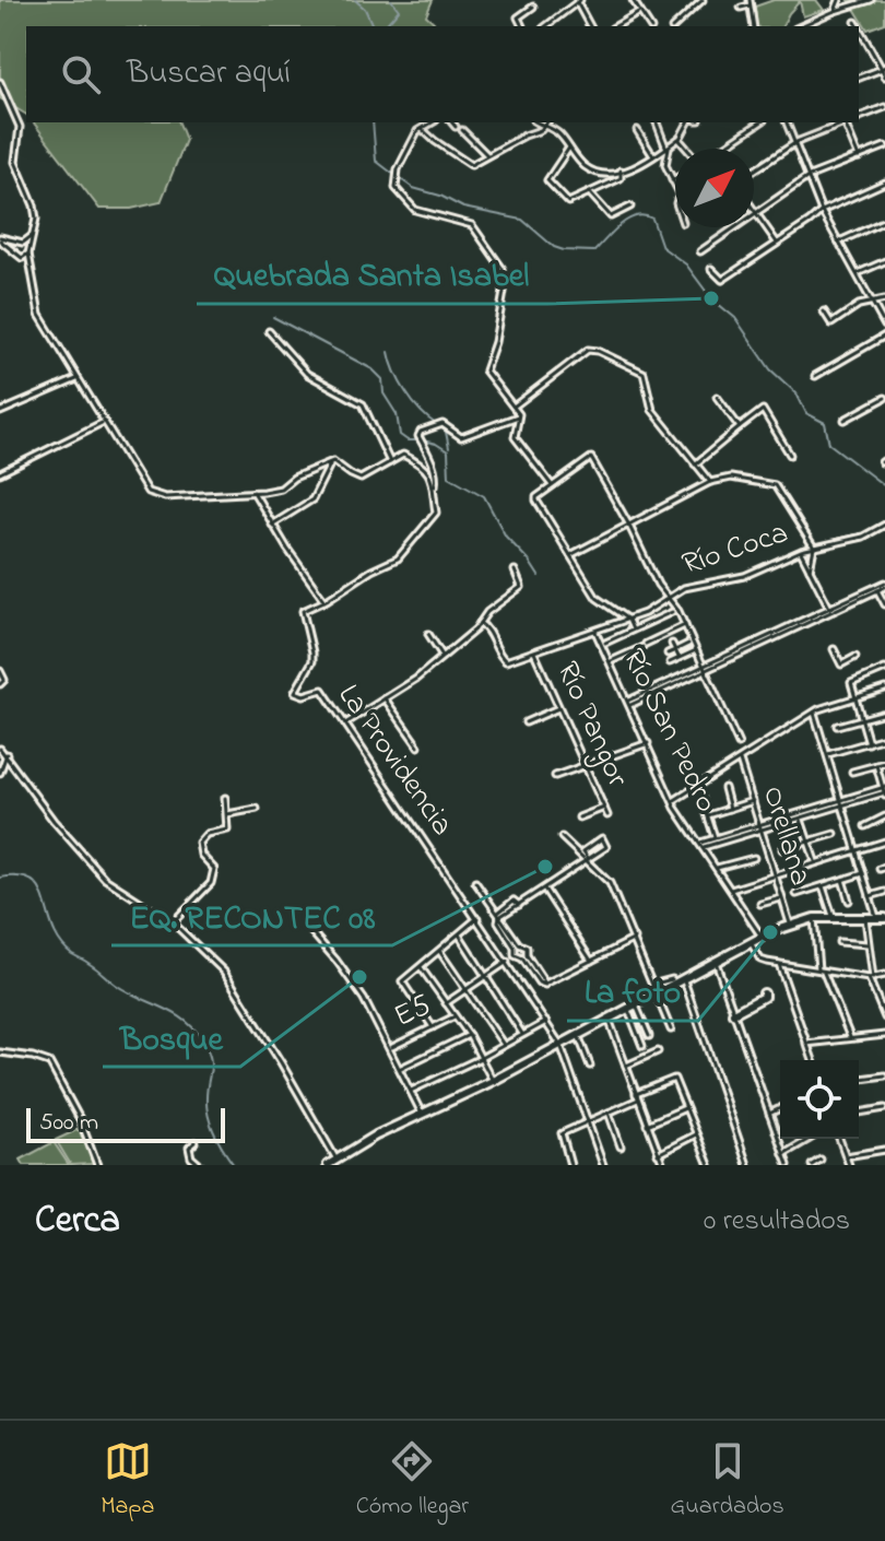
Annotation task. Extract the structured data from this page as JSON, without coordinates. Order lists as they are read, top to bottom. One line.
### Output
{"streets":{"street":["Río Coca","Río Pangor","Río San Pedro","La Providencia","Orellana","E5"]},"crossings":[["Río Coca","Río Pangor"],["Río Coca","Río San Pedro"]],"places":["Quebrada Santa Isabel","EQ. RECONTEC 08","La foto","Bosque"],"scale_bar":"500 m","north":"top right","page":{"search":"Buscar aquí","scale":"500 m","heading":["Cerca","0 resultados"],"nav":["Mapa","Cómo llegar","Guardados"]}}
